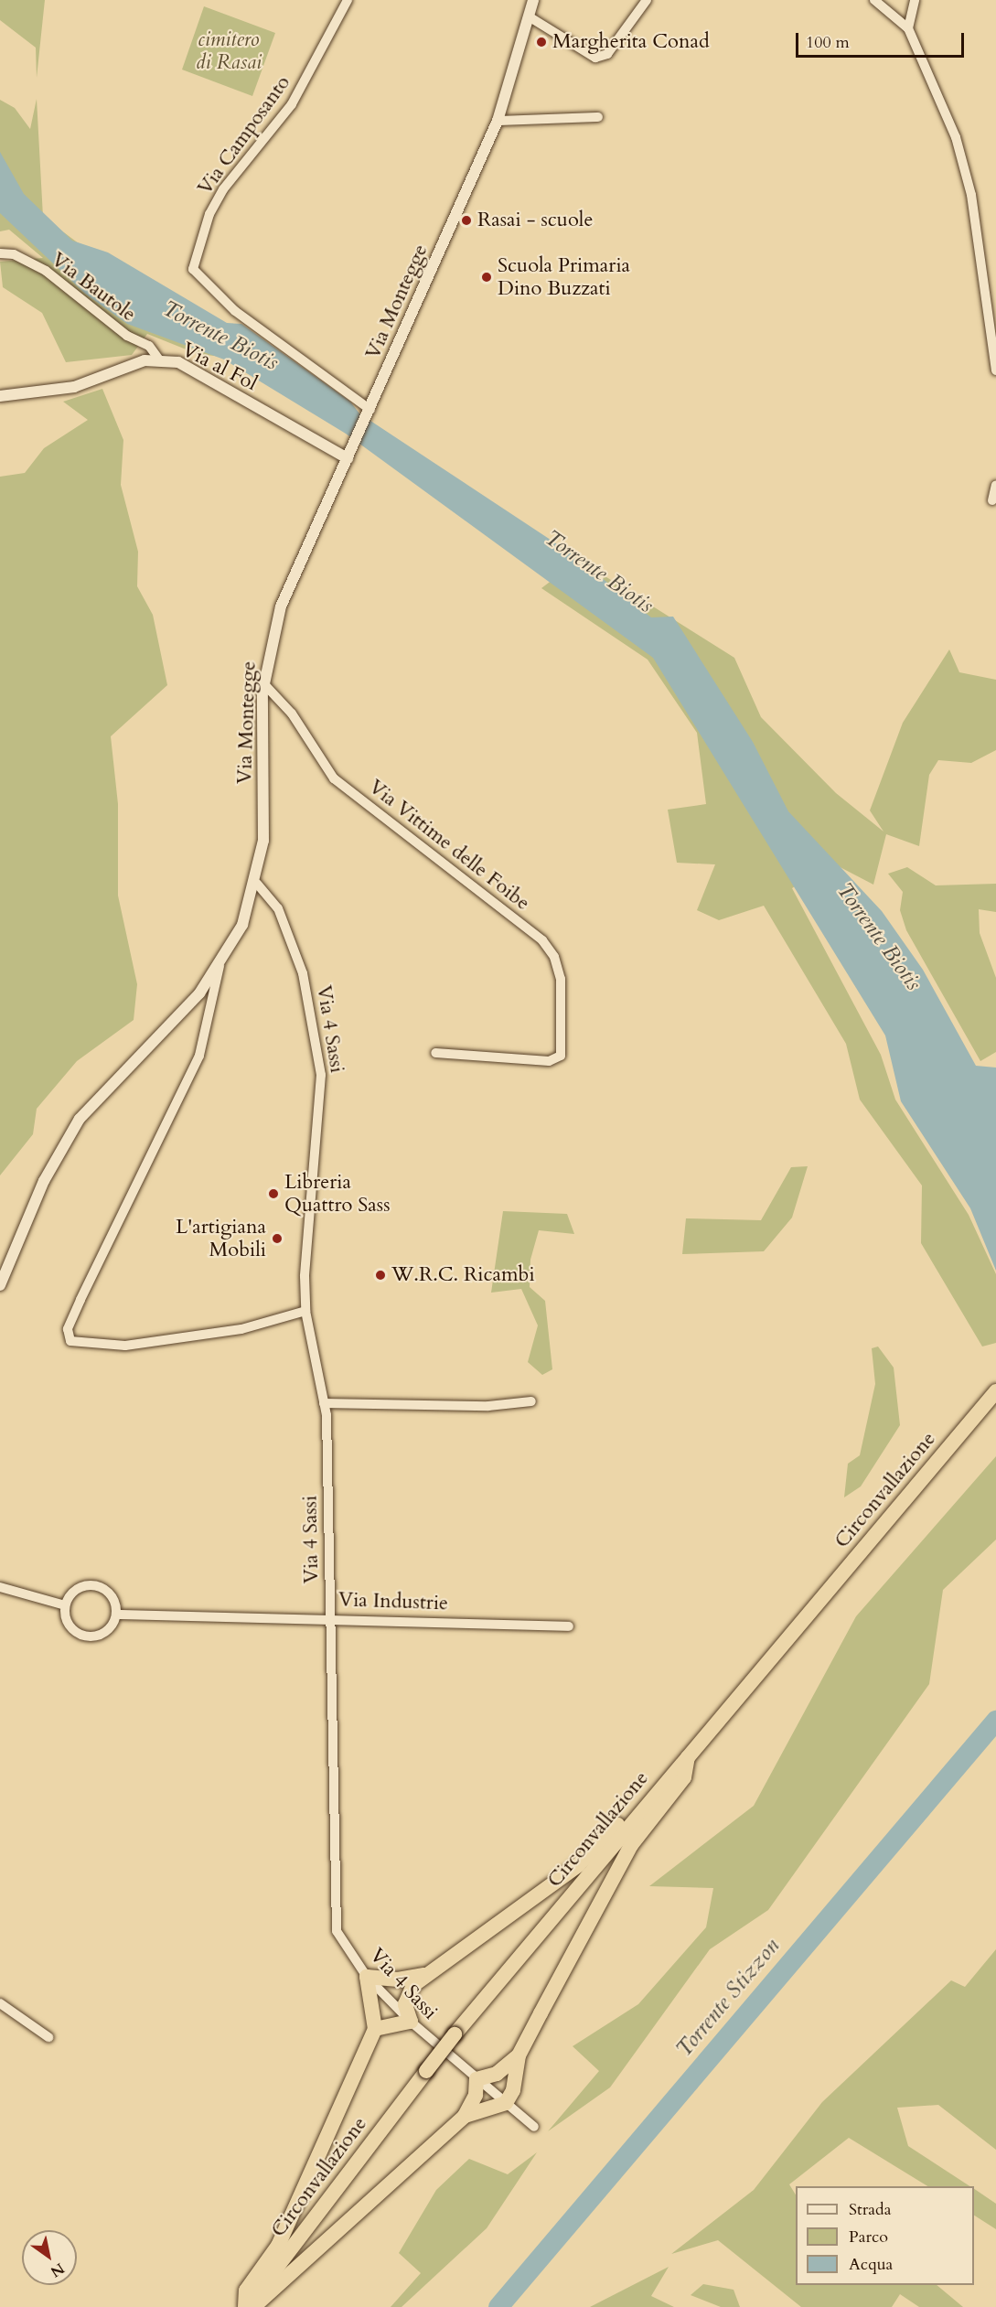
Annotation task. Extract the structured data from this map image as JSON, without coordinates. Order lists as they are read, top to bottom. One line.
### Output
{"streets":{"highway":["Circonvallazione"],"street":["Via Camposanto","Via Bautole","Via Montegge","Via al Fol","Via Vittime delle Foibe","Via 4 Sassi","Via Industrie"]},"crossings":[["Via Camposanto","Via Montegge"],["Via Bautole","Via al Fol"],["Via Montegge","Via al Fol"],["Via Montegge","Via Vittime delle Foibe"],["Via Montegge","Via 4 Sassi"],["Via 4 Sassi","Via Industrie"]],"water":["Torrente Biotis","Torrente Stizzon"],"parks":["cimitero di Rasai"],"places":["Margherita Conad","Rasai - scuole","Scuola Primaria Dino Buzzati","Libreria Quattro Sass","L'artigiana Mobili","W.R.C. Ricambi"],"legend":["Strada","Parco","Acqua"],"scale_bar":"100 m","north":"bottom right"}
